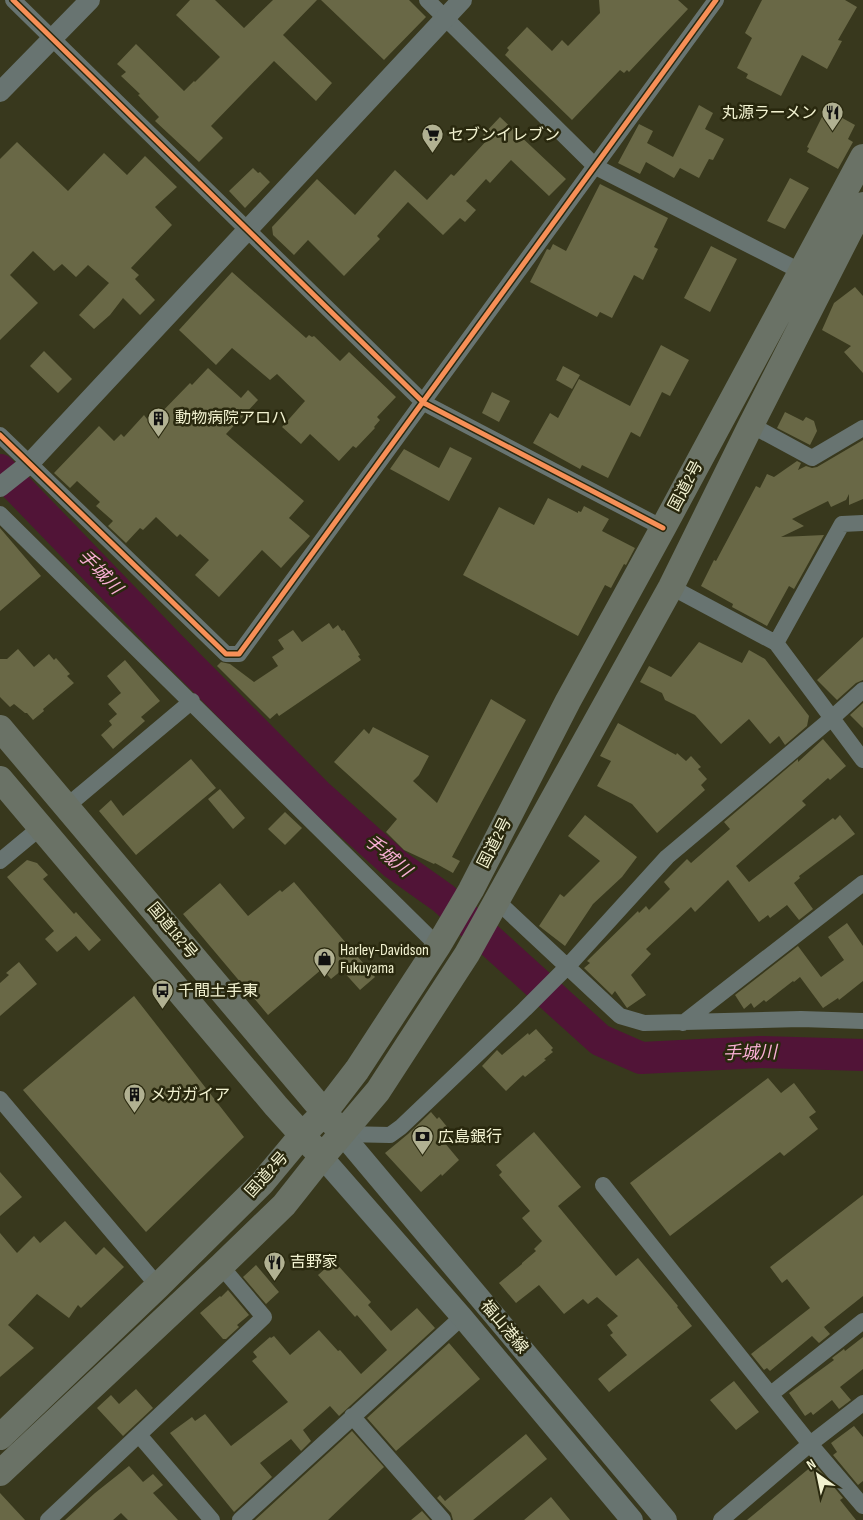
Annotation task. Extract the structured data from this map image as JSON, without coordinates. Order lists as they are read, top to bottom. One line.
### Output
{"streets":{"highway":["国道2号","国道182号"],"main road":["福山港線"]},"crossings":[["国道2号","国道182号"],["国道2号","福山港線"],["国道182号","福山港線"]],"water":["手城川"],"places":{"restaurant":["丸源ラーメン","吉野家"],"supermarket":["セブンイレブン"],"building":["動物病院アロハ","メガガイア"],"shop":["Harley-Davidson Fukuyama"],"bus stop":["千間土手東"],"bank":["広島銀行"]},"north":"top left"}
